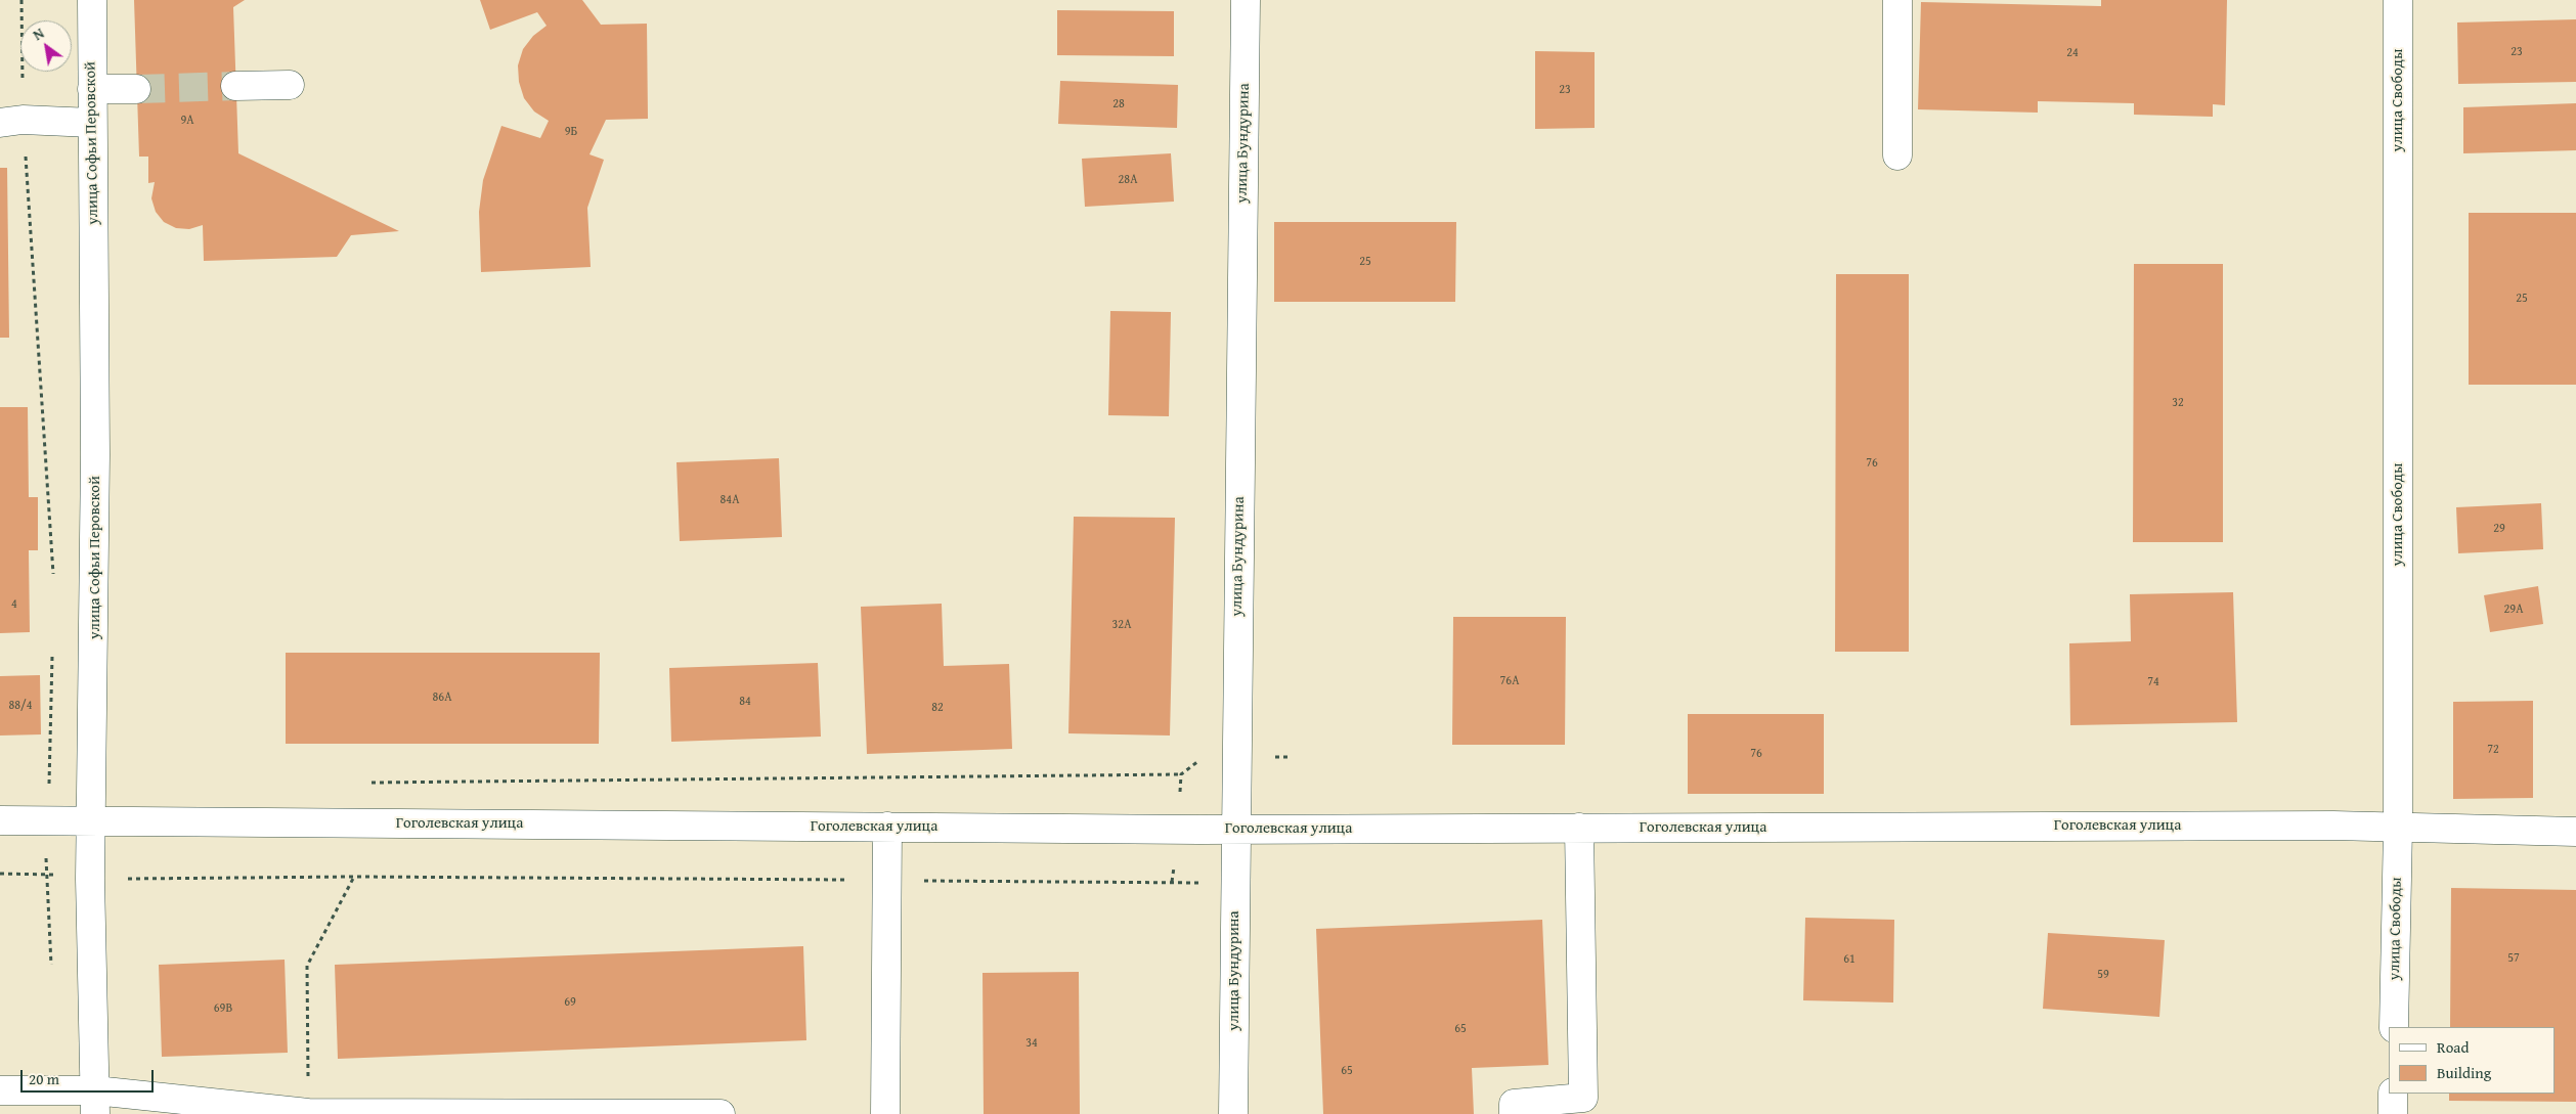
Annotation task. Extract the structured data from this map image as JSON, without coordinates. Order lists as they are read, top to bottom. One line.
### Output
{"streets":{"street":["улица Свободы","улица Софьи Перовской","улица Бундурина","Гоголевская улица"]},"crossings":[["улица Свободы","Гоголевская улица"],["улица Софьи Перовской","Гоголевская улица"],["улица Бундурина","Гоголевская улица"]],"house_numbers":["23","24","23","28","9А","9Б","28А","25","25","32","76","84А","29","4","29А","32А","76А","74","86А","84","88/4","82","72","76","57","61","59","69","69В","65","34","65"],"legend":["Road","Building"],"scale_bar":"20 m","north":"top left"}
